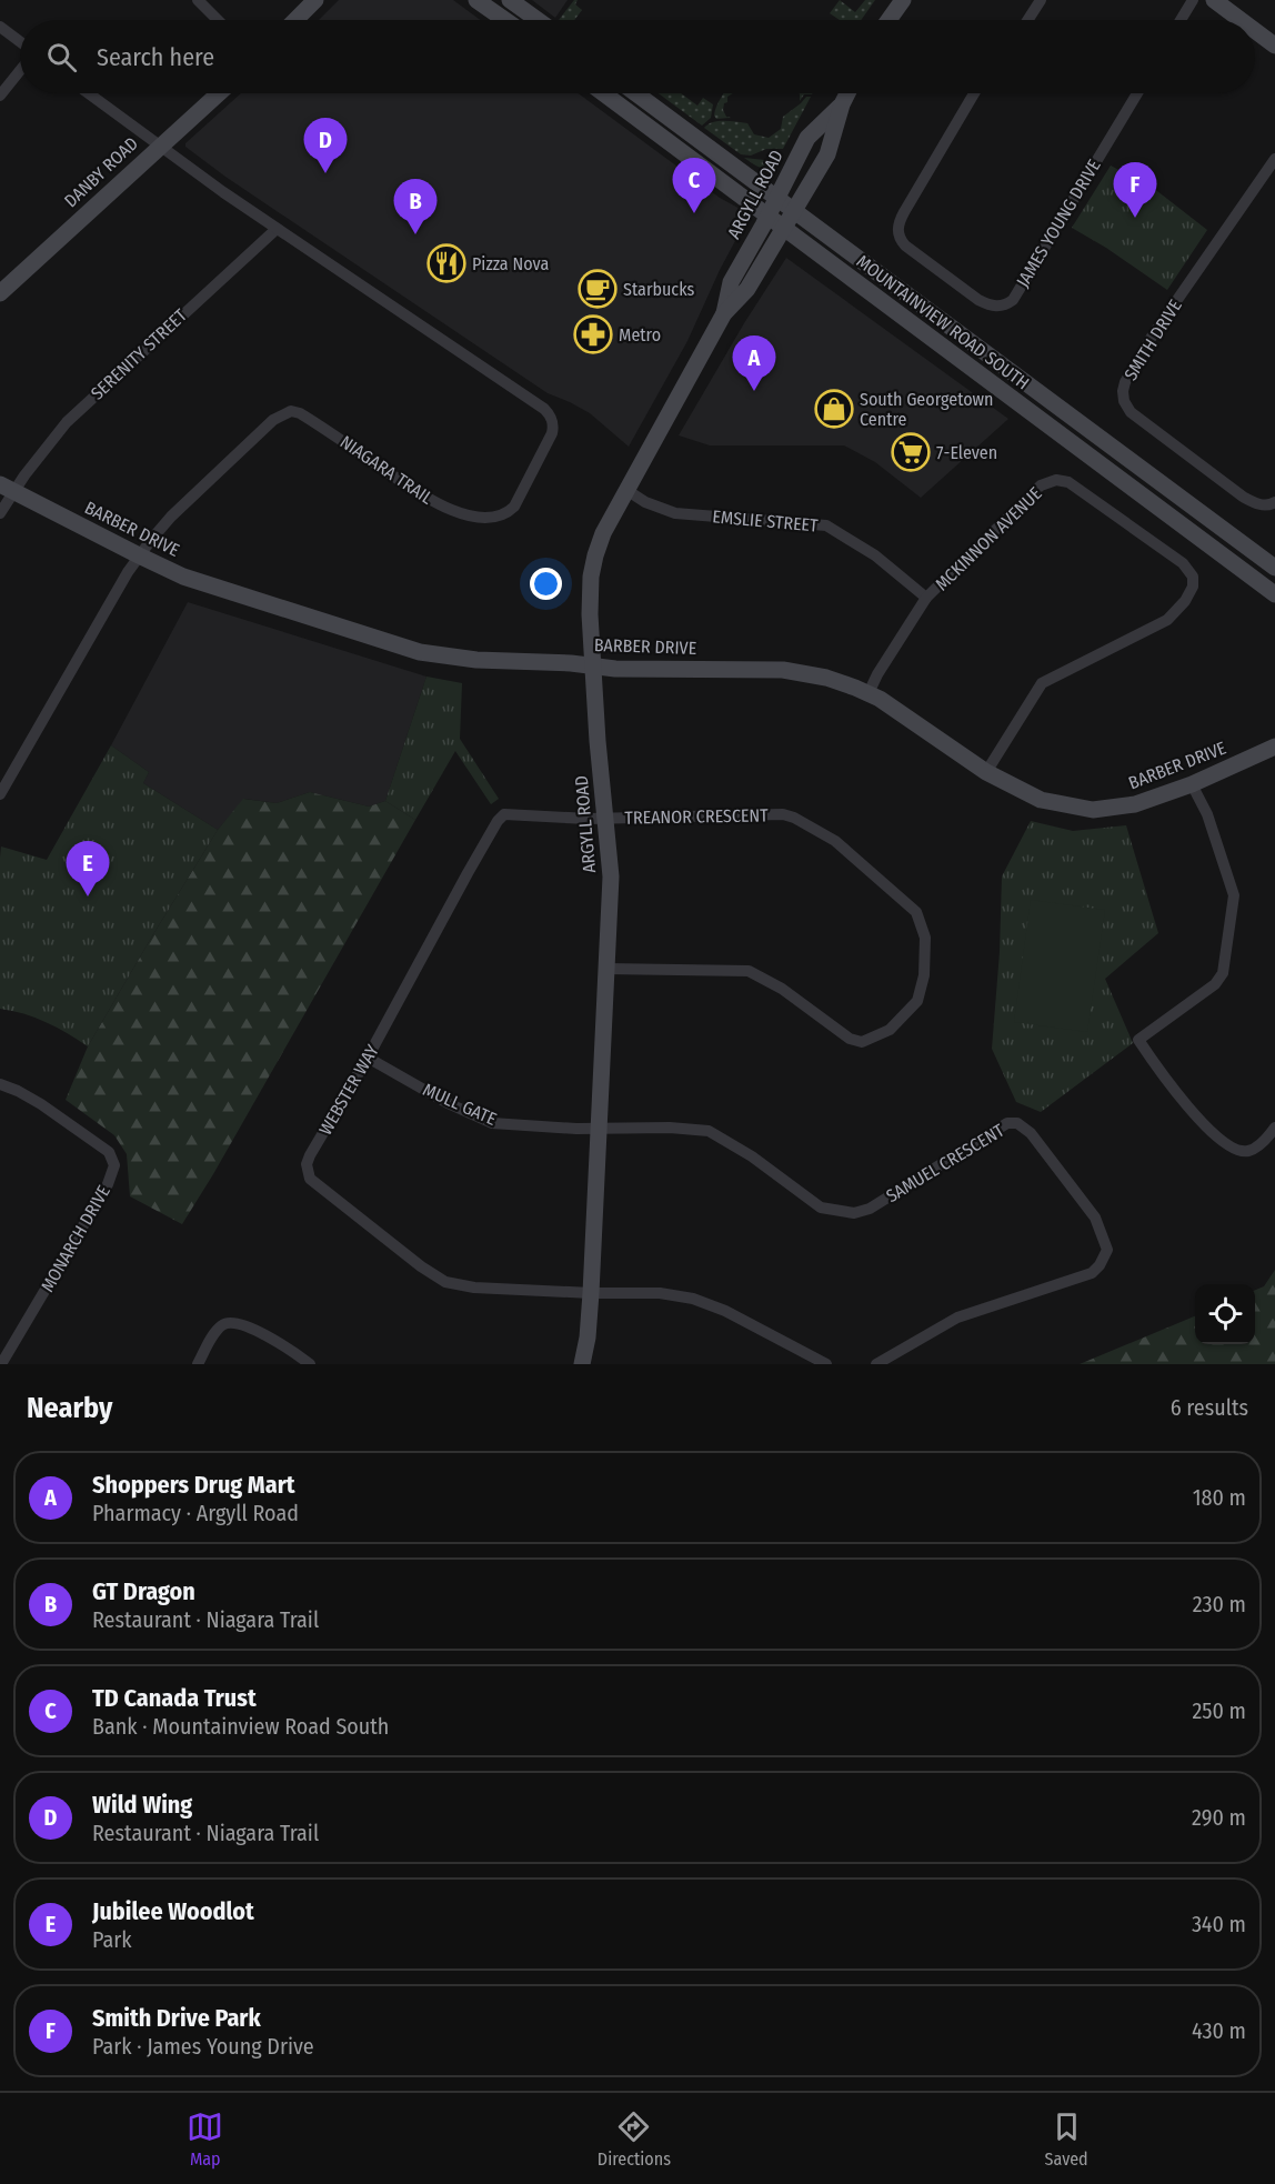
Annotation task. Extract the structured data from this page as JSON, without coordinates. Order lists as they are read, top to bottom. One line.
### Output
{"streets":{"street":["DANBY ROAD","ARGYLL ROAD","JAMES YOUNG DRIVE","MOUNTAINVIEW ROAD SOUTH","SMITH DRIVE","SERENITY STREET","NIAGARA TRAIL","EMSLIE STREET","BARBER DRIVE","MCKINNON AVENUE","TREANOR CRESCENT","WEBSTER WAY","MULL GATE","SAMUEL CRESCENT","MONARCH DRIVE"]},"crossings":[["DANBY ROAD","NIAGARA TRAIL"],["ARGYLL ROAD","MOUNTAINVIEW ROAD SOUTH"],["ARGYLL ROAD","EMSLIE STREET"],["ARGYLL ROAD","BARBER DRIVE"],["ARGYLL ROAD","TREANOR CRESCENT"],["ARGYLL ROAD","WEBSTER WAY"],["ARGYLL ROAD","MULL GATE"],["ARGYLL ROAD","SAMUEL CRESCENT"],["SERENITY STREET","NIAGARA TRAIL"],["SERENITY STREET","BARBER DRIVE"],["NIAGARA TRAIL","BARBER DRIVE"],["EMSLIE STREET","MCKINNON AVENUE"],["BARBER DRIVE","MCKINNON AVENUE"],["TREANOR CRESCENT","WEBSTER WAY"],["WEBSTER WAY","MULL GATE"],["MULL GATE","SAMUEL CRESCENT"]],"places":{"restaurant":["Pizza Nova"],"cafe":["Starbucks"],"pharmacy":["Metro"],"shop":["South Georgetown Centre"],"supermarket":["7-Eleven"]},"page":{"search":"Search here","pins":["D","C","F","B","A","E"],"heading":["Nearby","6 results"],"list":[{"mark":"A","name":"Shoppers Drug Mart","note":"Pharmacy · Argyll Road","value":"180 m"},{"mark":"B","name":"GT Dragon","note":"Restaurant · Niagara Trail","value":"230 m"},{"mark":"C","name":"TD Canada Trust","note":"Bank · Mountainview Road South","value":"250 m"},{"mark":"D","name":"Wild Wing","note":"Restaurant · Niagara Trail","value":"290 m"},{"mark":"E","name":"Jubilee Woodlot","note":"Park","value":"340 m"},{"mark":"F","name":"Smith Drive Park","note":"Park · James Young Drive","value":"430 m"}],"nav":["Map","Directions","Saved"]}}
